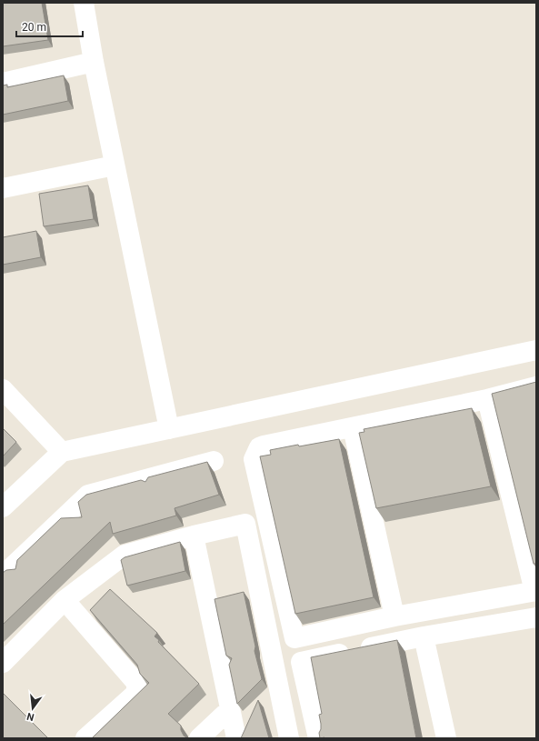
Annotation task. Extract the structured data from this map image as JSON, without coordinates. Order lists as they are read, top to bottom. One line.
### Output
{"scale_bar":"20 m","north":"bottom"}
